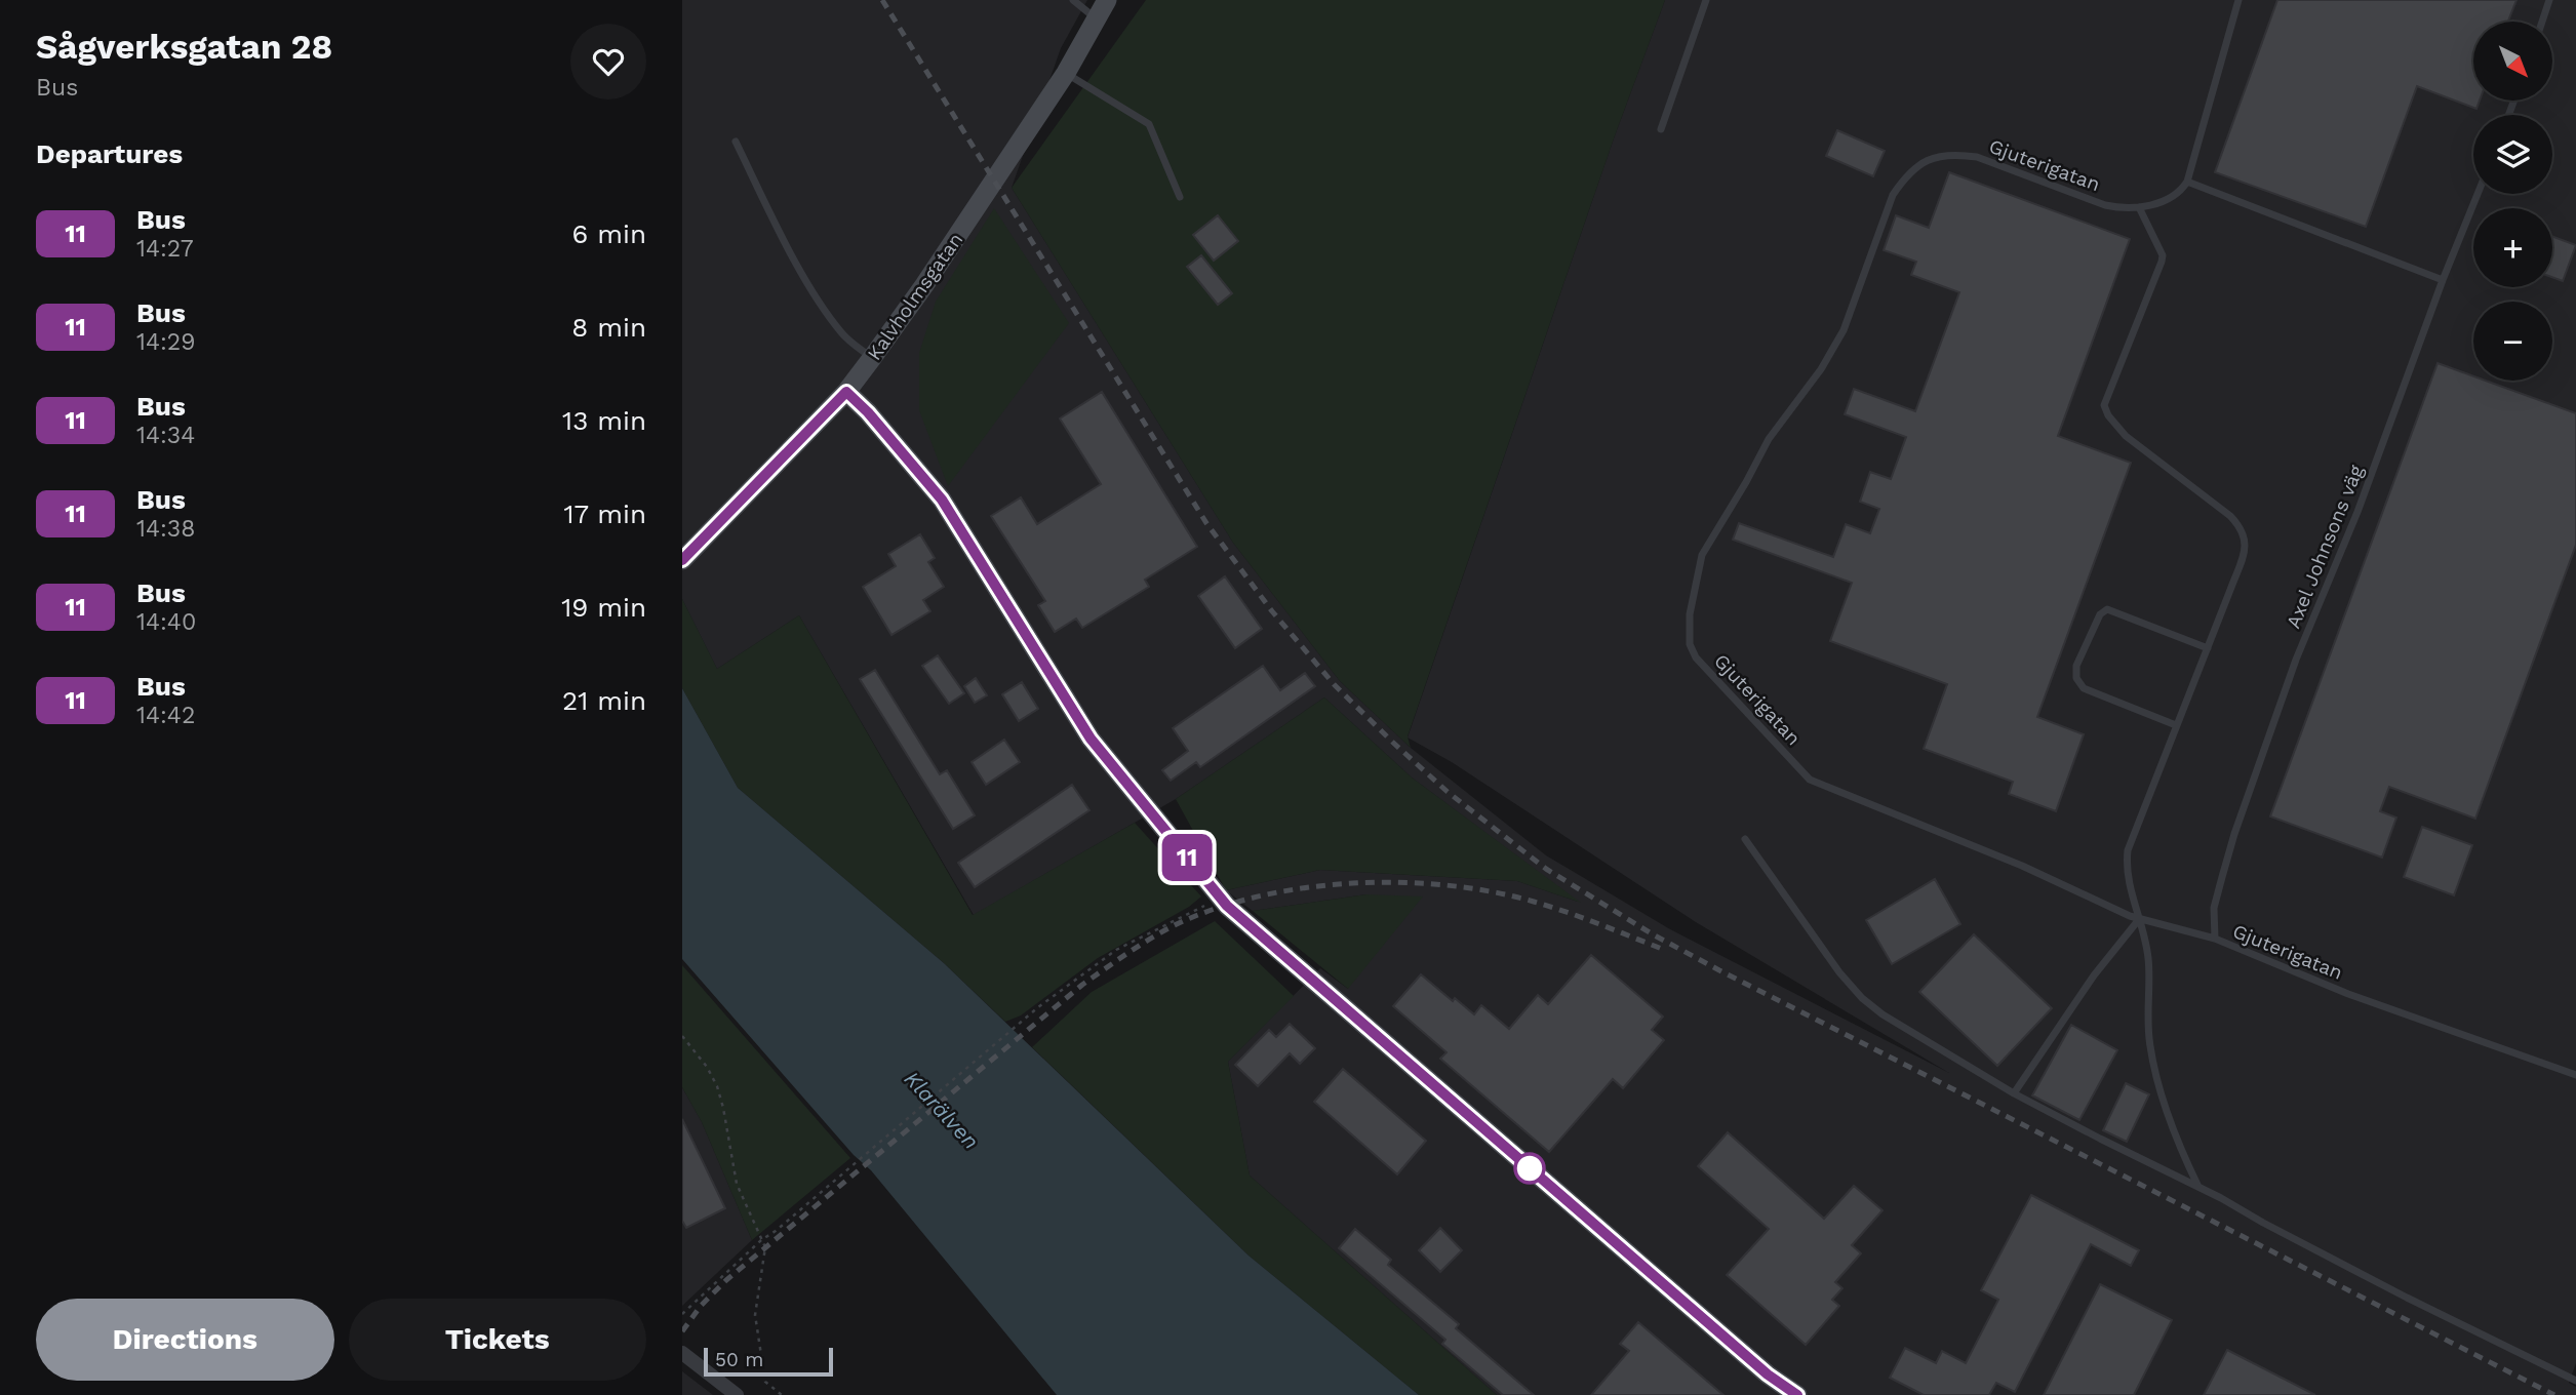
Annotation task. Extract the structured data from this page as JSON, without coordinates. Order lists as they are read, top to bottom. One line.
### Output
{"streets":{"street":["Kalvholmsgatan"],"lane":["Gjuterigatan","Axel Johnsons väg"]},"crossings":[["Gjuterigatan","Axel Johnsons väg"]],"water":["Klarälven"],"lines":["bus line 11"],"scale_bar":"50 m","north":"bottom right","page":{"heading":[["Sågverksgatan 28","Bus"],"Departures"],"on_map":"11","map_buttons":["+","−"],"list":[{"mark":"11","name":"Bus","note":"14:27","value":"6 min"},{"mark":"11","name":"Bus","note":"14:29","value":"8 min"},{"mark":"11","name":"Bus","note":"14:34","value":"13 min"},{"mark":"11","name":"Bus","note":"14:38","value":"17 min"},{"mark":"11","name":"Bus","note":"14:40","value":"19 min"},{"mark":"11","name":"Bus","note":"14:42","value":"21 min"}],"buttons":["Directions","Tickets"],"scale":"50 m"}}
